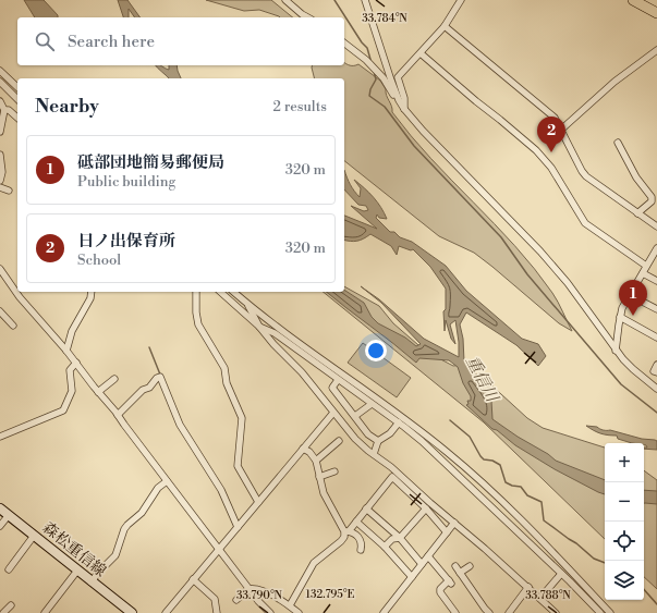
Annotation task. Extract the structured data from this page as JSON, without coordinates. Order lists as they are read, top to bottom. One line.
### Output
{"streets":{"main road":["森松重信線"]},"water":["重信川"],"page":{"search":"Search here","heading":["Nearby","2 results"],"pins":["2","1"],"list":[{"mark":"1","name":"砥部団地簡易郵便局","note":"Public building","value":"320 m"},{"mark":"2","name":"日ノ出保育所","note":"School","value":"320 m"}],"map_buttons":["+","−"]},"coordinates":["33.784°N","132.795°E","33.790°N","33.788°N"]}
